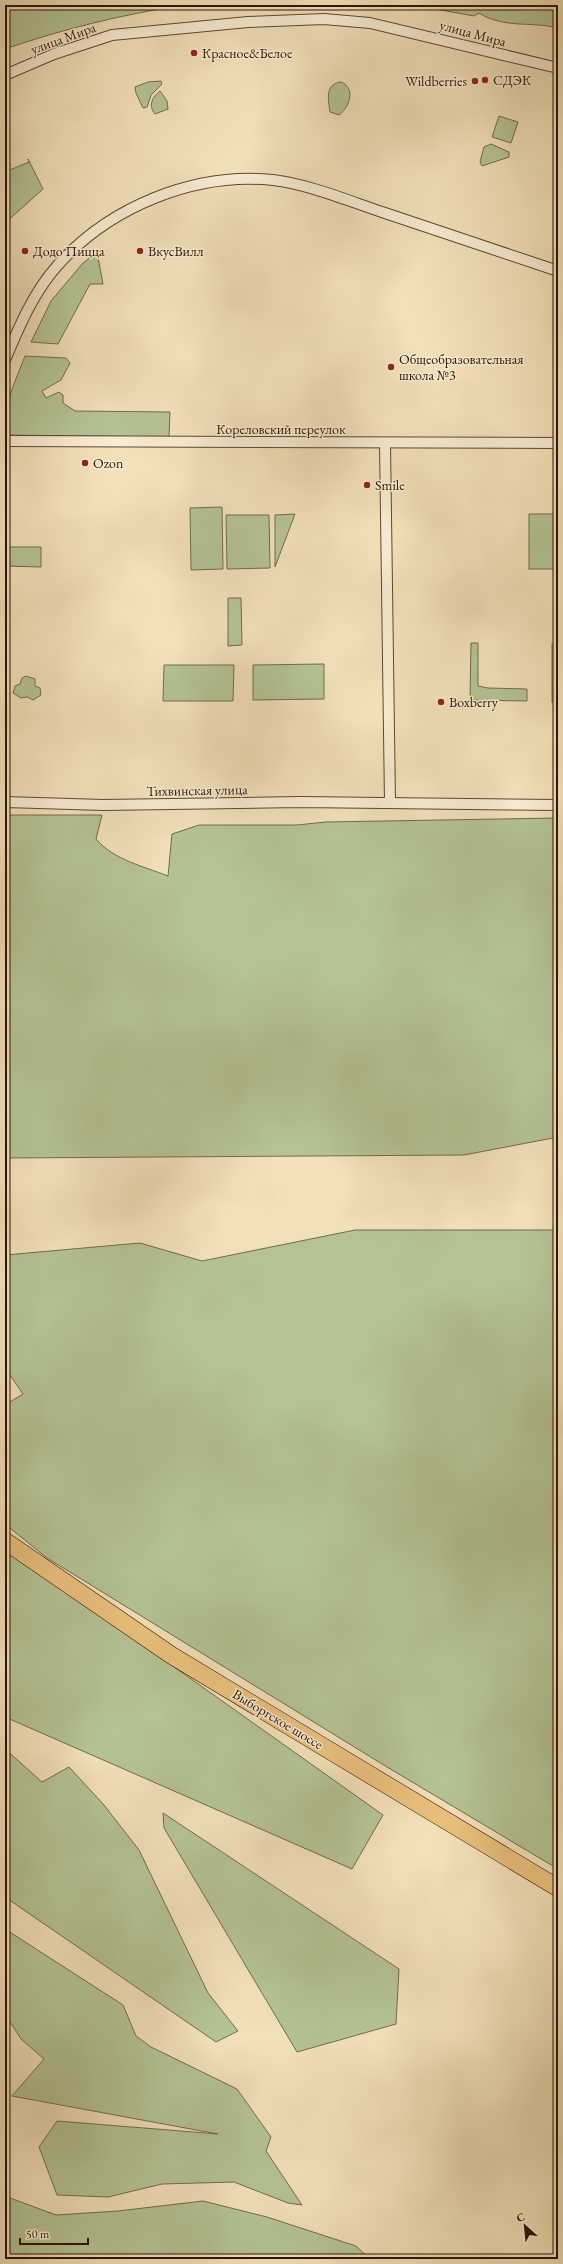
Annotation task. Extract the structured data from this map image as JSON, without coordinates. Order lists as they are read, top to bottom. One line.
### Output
{"streets":{"main road":["Выборгское шоссе"],"street":["улица Мира","Кореловский переулок","Тихвинская улица"]},"places":["Красное&Белое","СДЭК","Wildberries","Додо Пицца","ВкусВилл","Общеобразовательная школа №3","Ozon","Smile","Boxberry"],"scale_bar":"50 m","north":"top left"}
